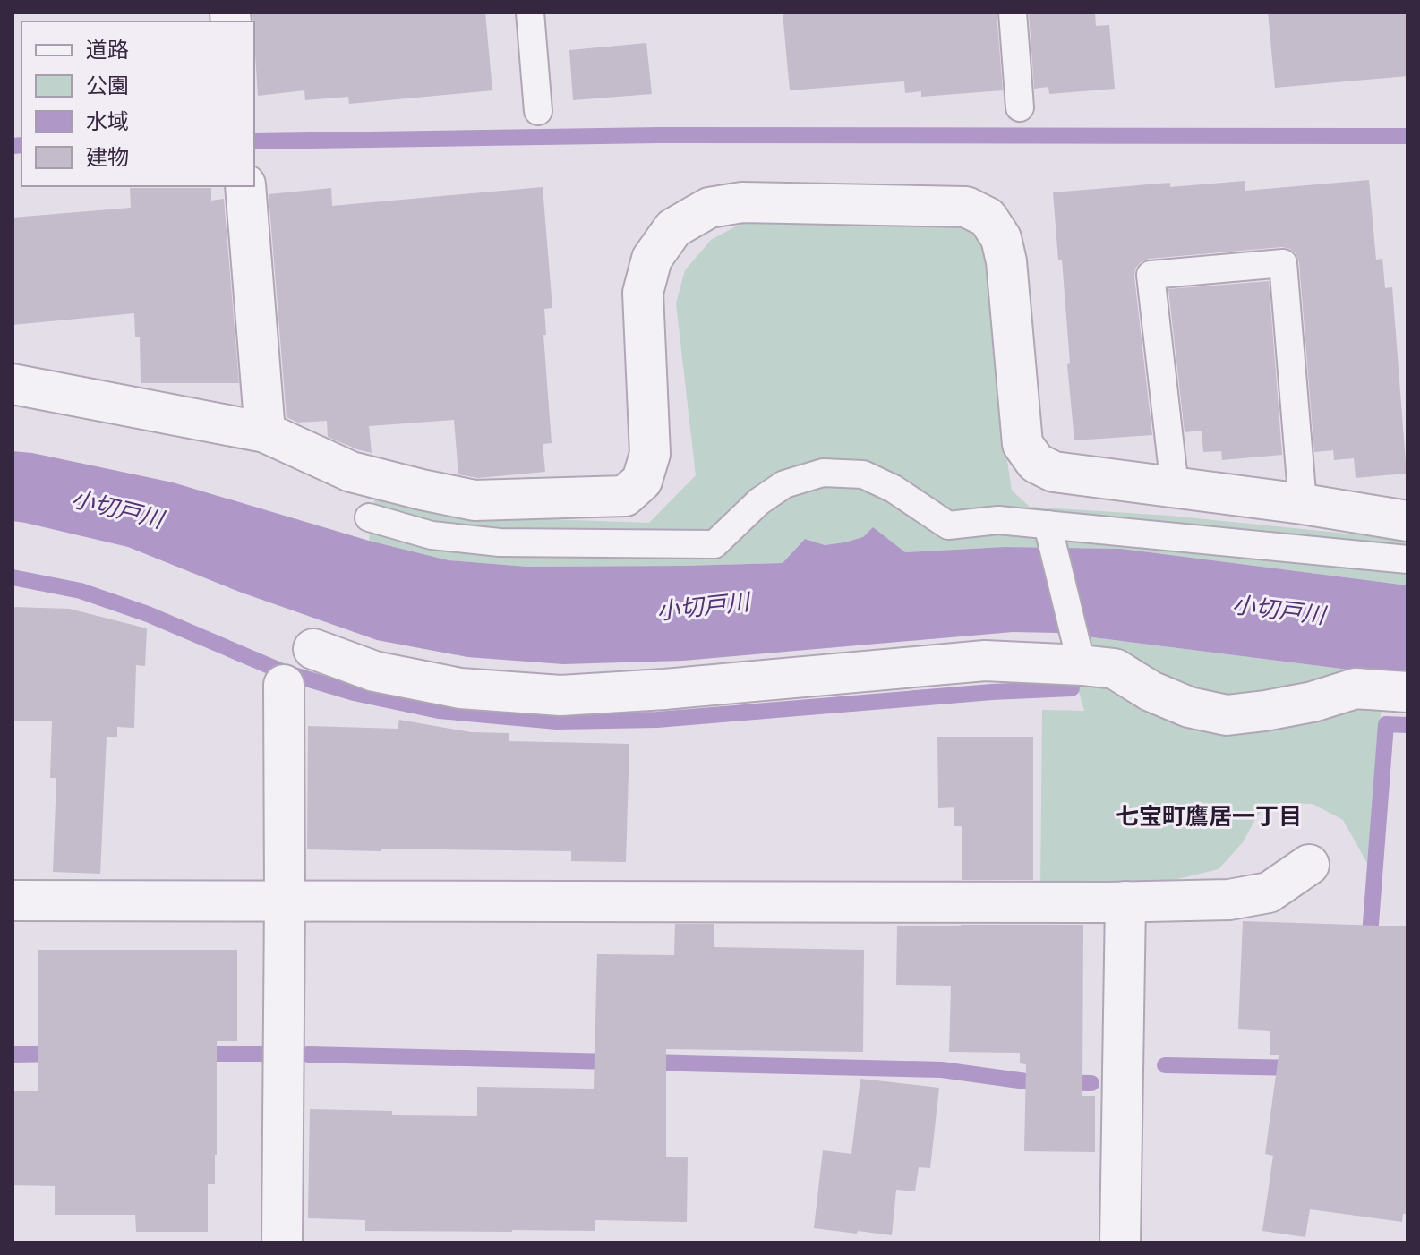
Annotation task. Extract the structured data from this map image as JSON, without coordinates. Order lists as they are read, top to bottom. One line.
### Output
{"districts":["七宝町鷹居一丁目"],"water":["小切戸川"],"legend":["道路","公園","水域","建物"]}
